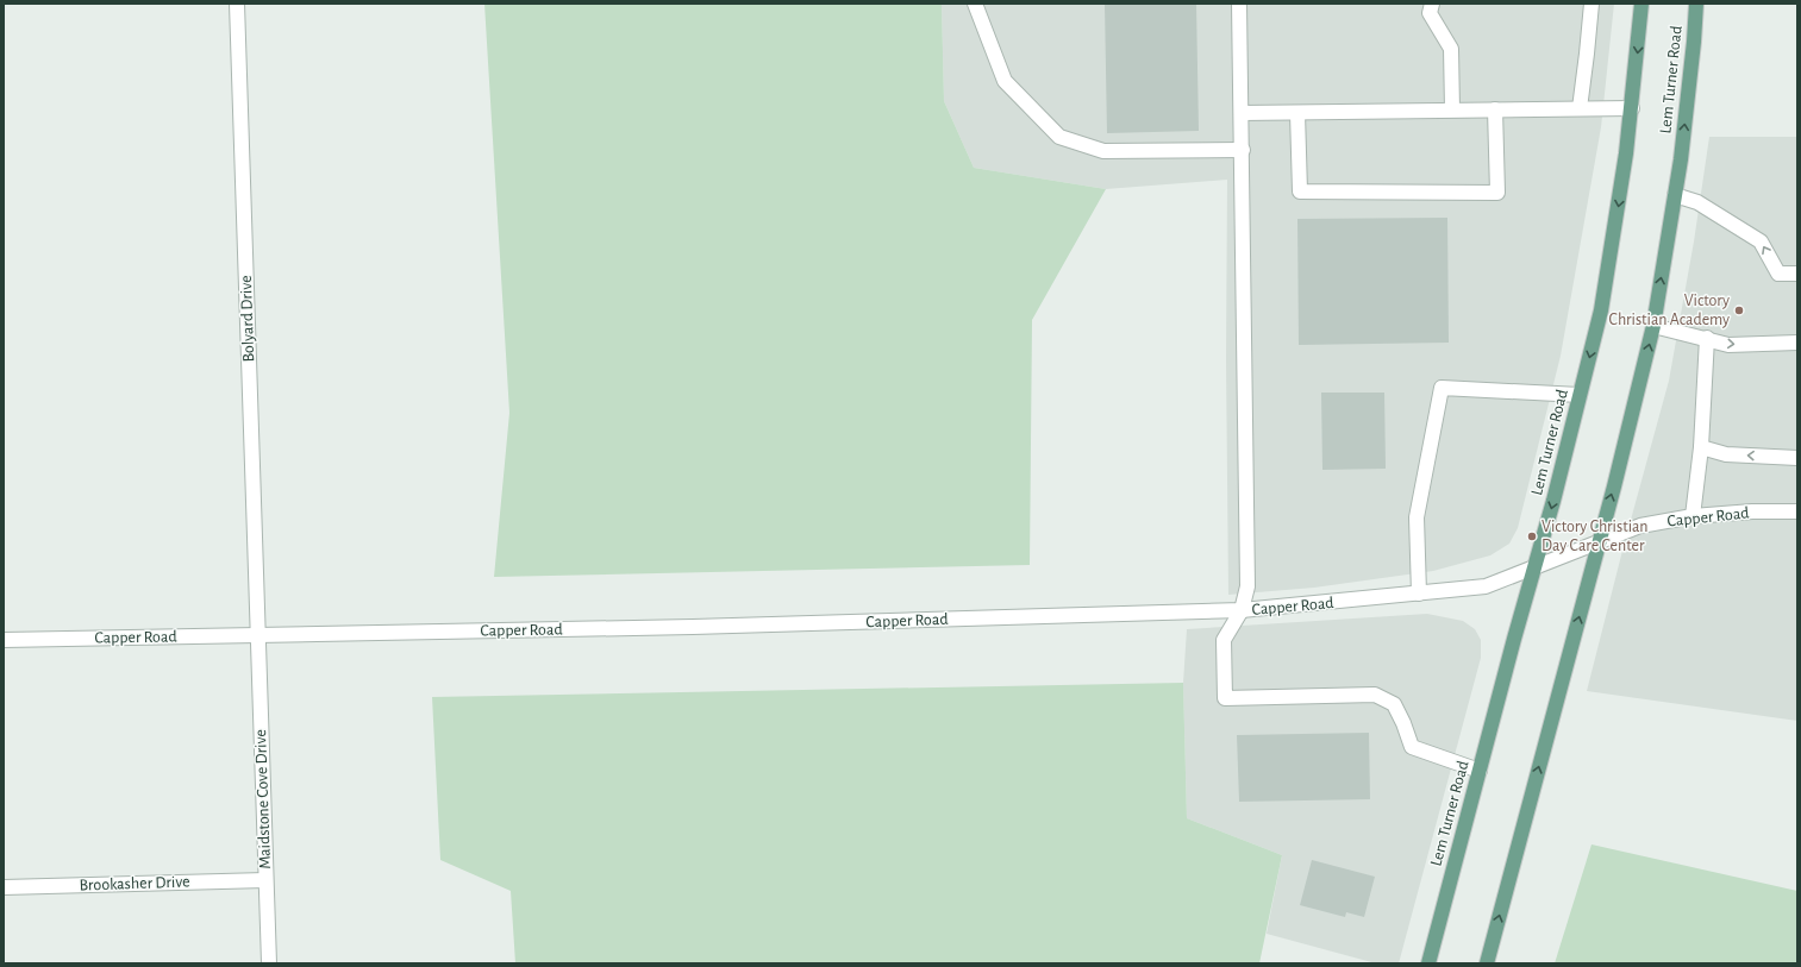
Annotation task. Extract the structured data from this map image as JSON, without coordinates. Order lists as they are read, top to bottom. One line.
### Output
{"streets":{"main road":["Lem Turner Road"],"street":["Bolyard Drive","Capper Road","Maidstone Cove Drive","Brookasher Drive"]},"crossings":[["Lem Turner Road","Capper Road"],["Bolyard Drive","Capper Road"],["Bolyard Drive","Maidstone Cove Drive"],["Capper Road","Maidstone Cove Drive"],["Maidstone Cove Drive","Brookasher Drive"]],"places":["Victory Christian Academy","Victory Christian Day Care Center"]}
